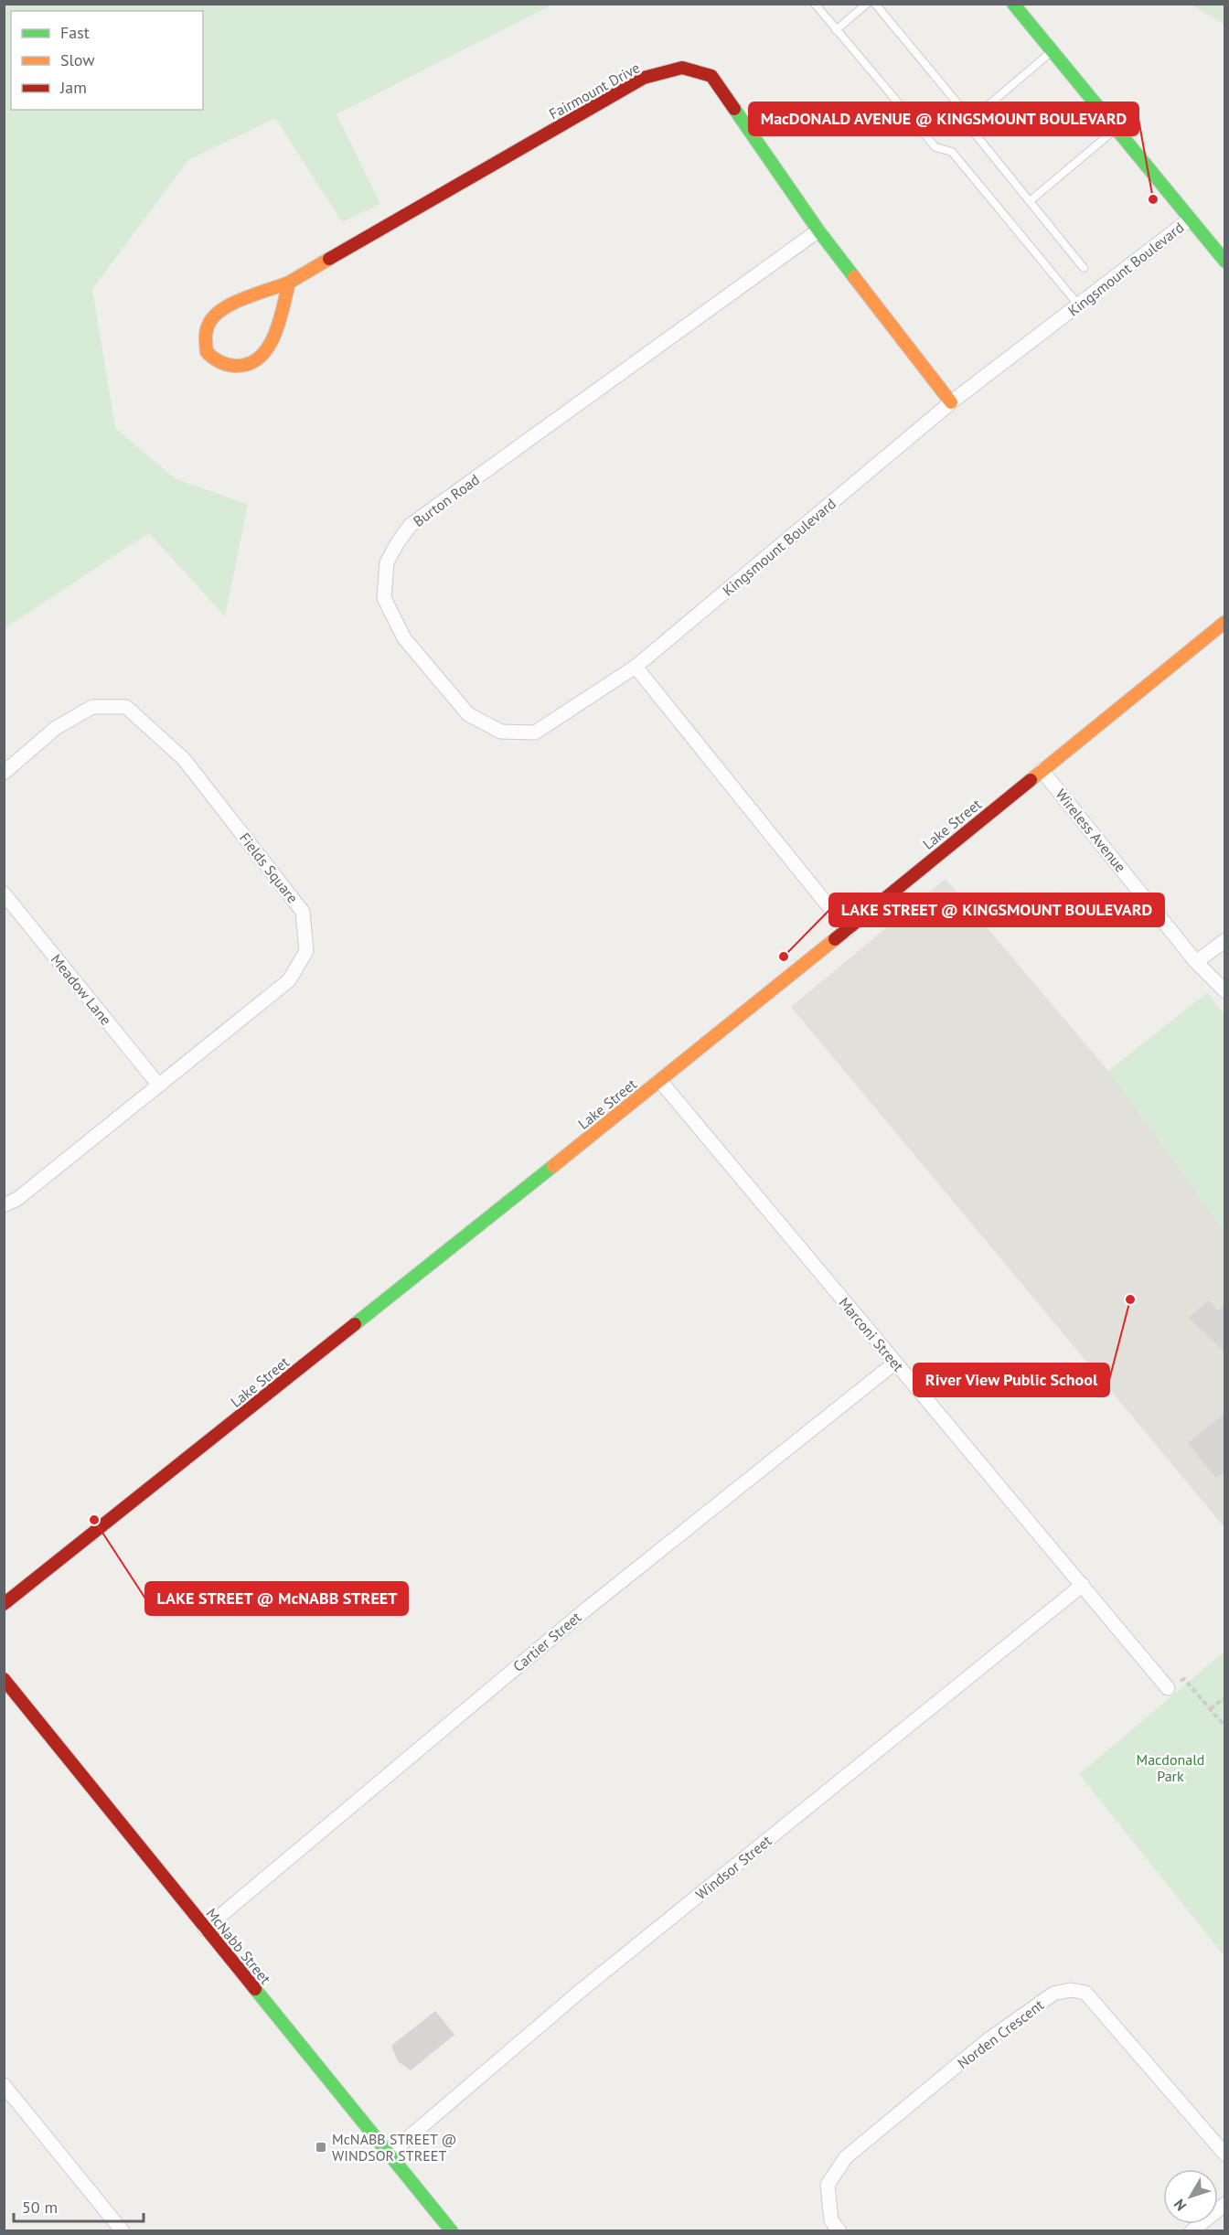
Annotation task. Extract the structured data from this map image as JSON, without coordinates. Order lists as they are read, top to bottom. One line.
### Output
{"streets":{"street":["Fairmount Drive","Kingsmount Boulevard","Burton Road","Lake Street","Wireless Avenue","Fields Square","Meadow Lane","Marconi Street","Cartier Street","Windsor Street","McNabb Street","Norden Crescent"]},"crossings":[["Fairmount Drive","Kingsmount Boulevard"],["Fairmount Drive","Burton Road"],["Kingsmount Boulevard","Burton Road"],["Lake Street","Wireless Avenue"],["Lake Street","Marconi Street"],["Fields Square","Meadow Lane"],["Marconi Street","Cartier Street"],["Marconi Street","Windsor Street"],["Cartier Street","McNabb Street"],["Windsor Street","McNabb Street"]],"parks":["Macdonald Park"],"places":{"other":["MacDONALD AVENUE @ KINGSMOUNT BOULEVARD","LAKE STREET @ KINGSMOUNT BOULEVARD","River View Public School","LAKE STREET @ McNABB STREET"],"transit":["McNABB STREET @ WINDSOR STREET"]},"legend":["Fast","Slow","Jam"],"scale_bar":"50 m","north":"bottom left"}
